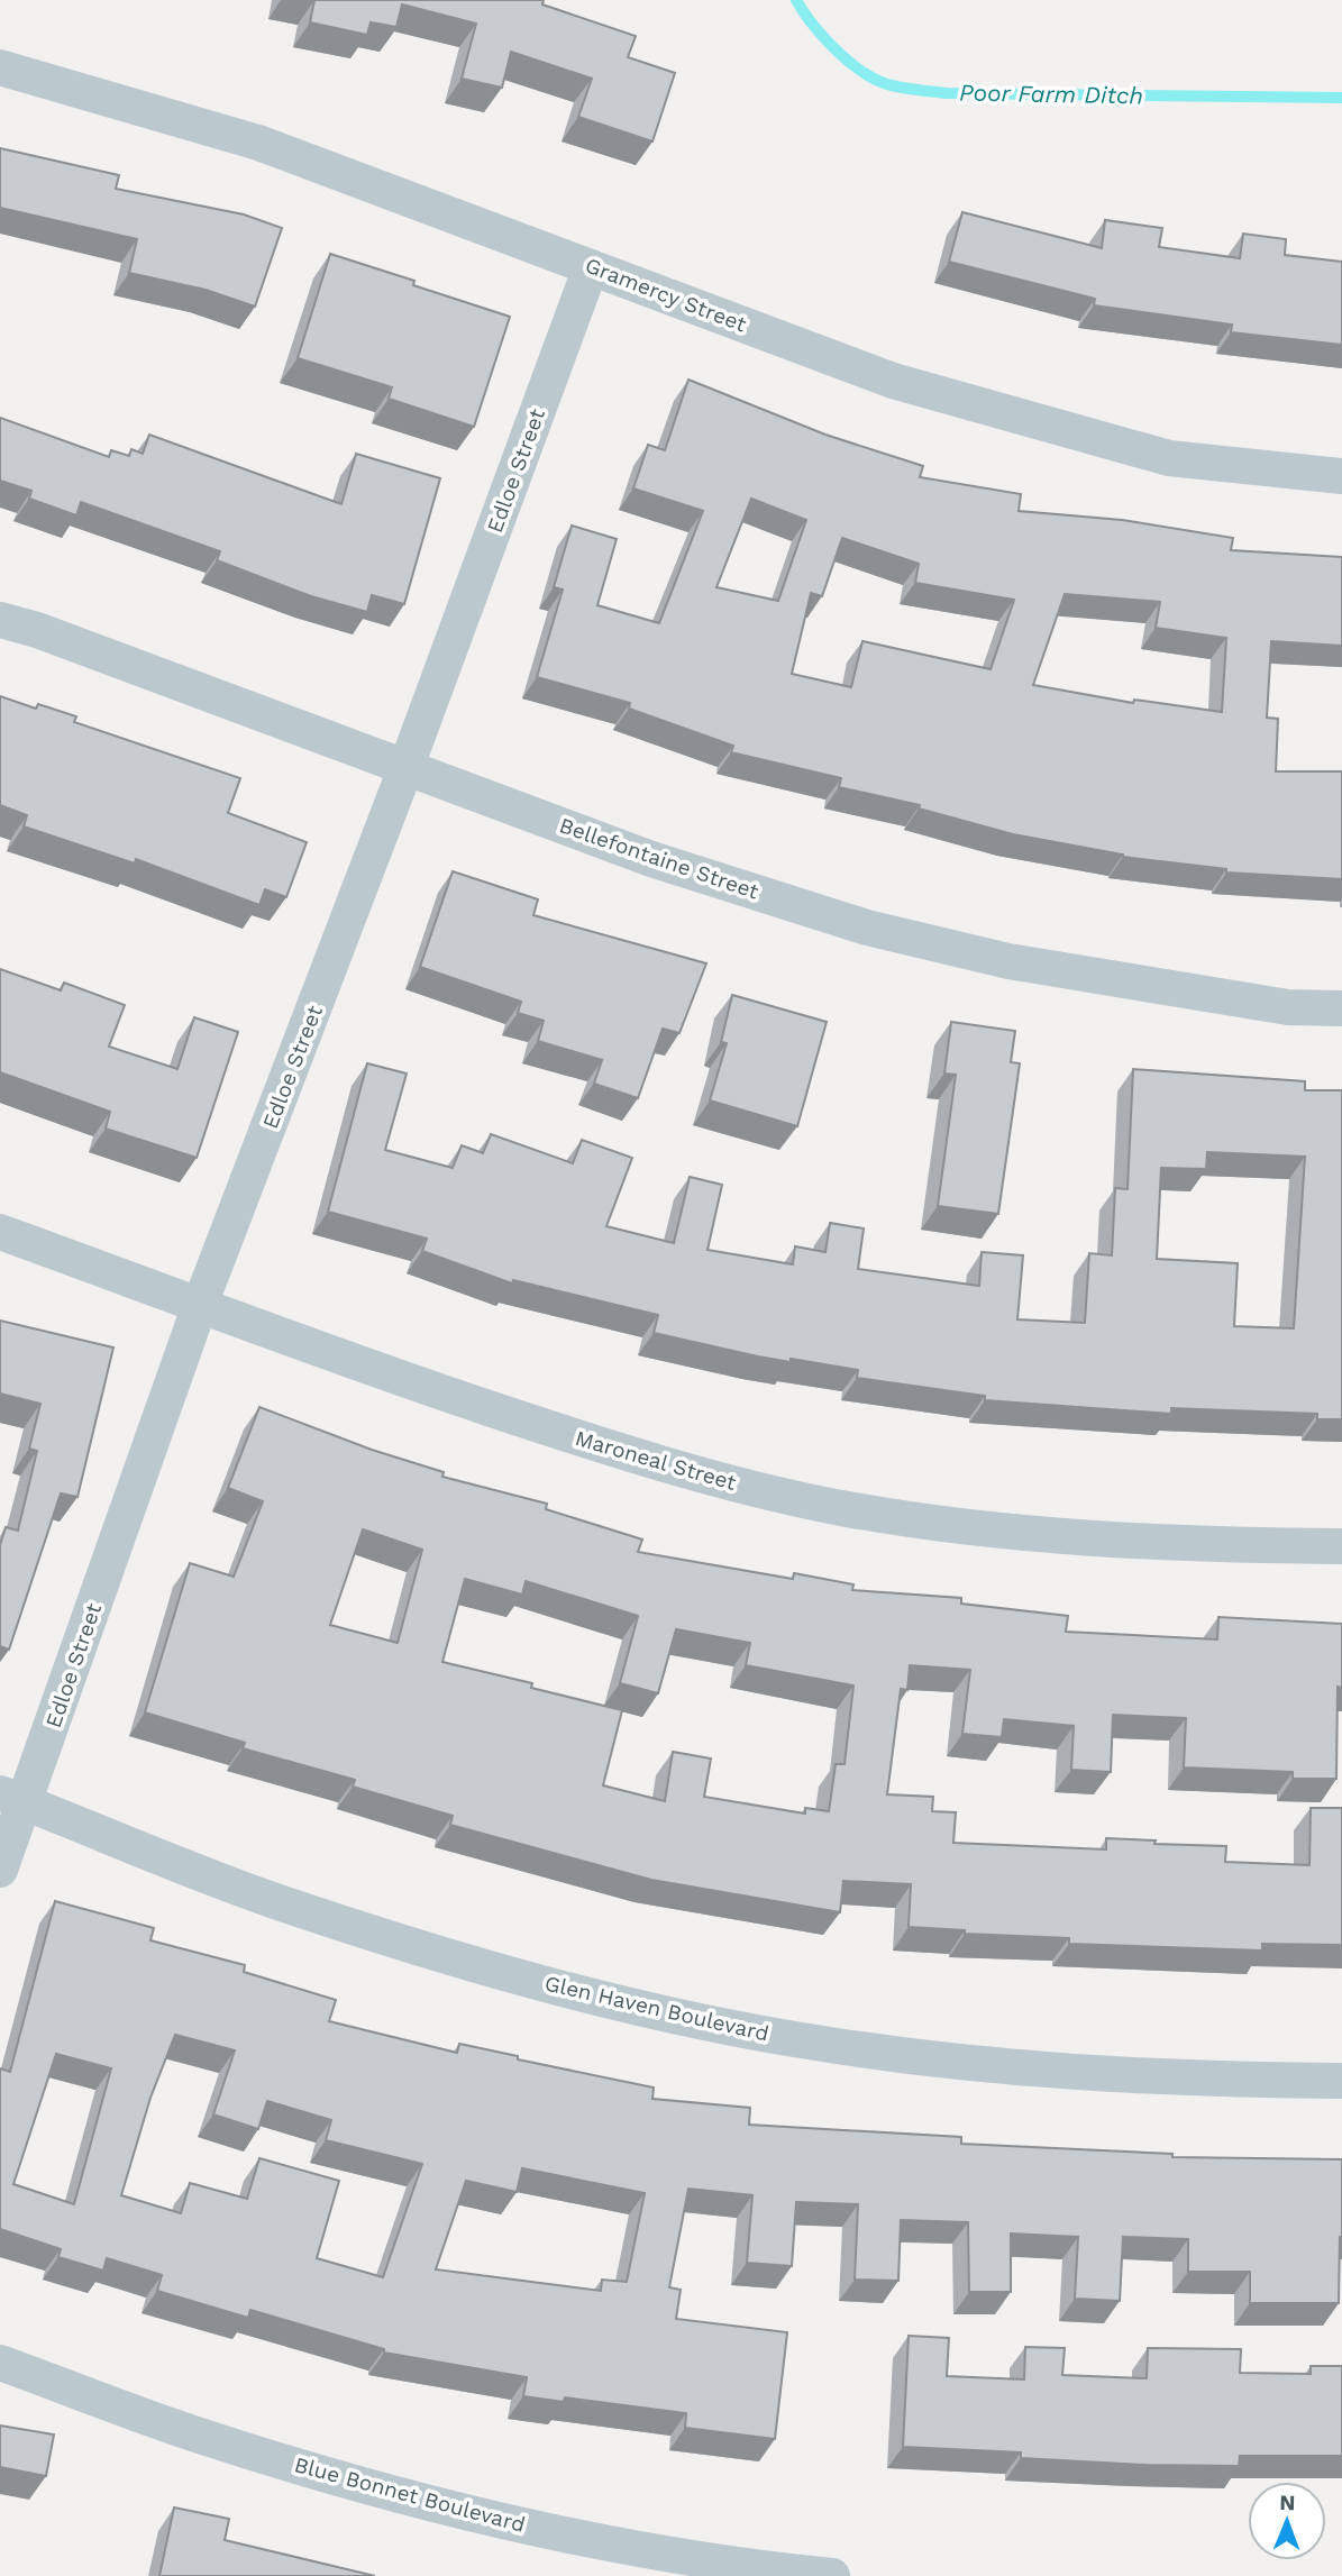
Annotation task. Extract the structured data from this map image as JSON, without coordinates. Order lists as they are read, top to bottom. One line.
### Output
{"streets":{"street":["Gramercy Street","Edloe Street","Bellefontaine Street","Maroneal Street","Glen Haven Boulevard","Blue Bonnet Boulevard"]},"crossings":[["Gramercy Street","Edloe Street"],["Edloe Street","Bellefontaine Street"],["Edloe Street","Maroneal Street"],["Edloe Street","Glen Haven Boulevard"]],"water":["Poor Farm Ditch"],"north":"top"}
